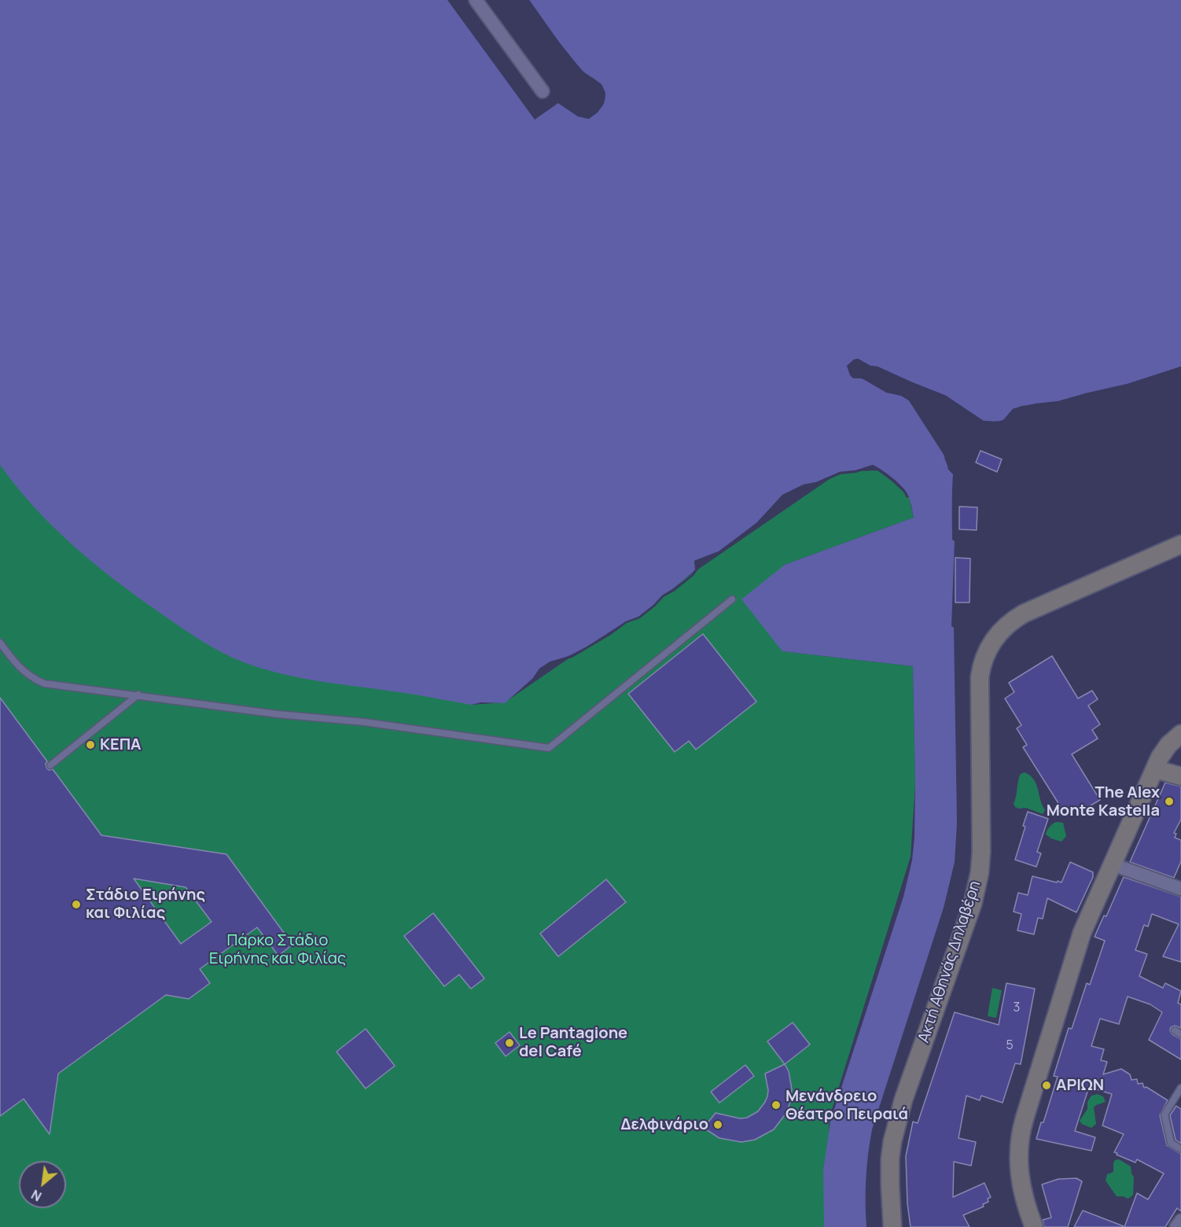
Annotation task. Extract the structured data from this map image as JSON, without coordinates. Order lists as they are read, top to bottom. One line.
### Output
{"streets":{"street":["Ακτή Αθηνάς Δηλαβέρη"]},"parks":["Πάρκο Στάδιο Ειρήνης και Φιλίας"],"places":["ΚΕΠΑ","The Alex Monte Kastella","Στάδιο Ειρήνης και Φιλίας","Le Pantagione del Café","ΑΡΙΩΝ","Μενάνδρειο Θέατρο Πειραιά","Δελφινάριο"],"house_numbers":["3","5"],"north":"bottom left"}
